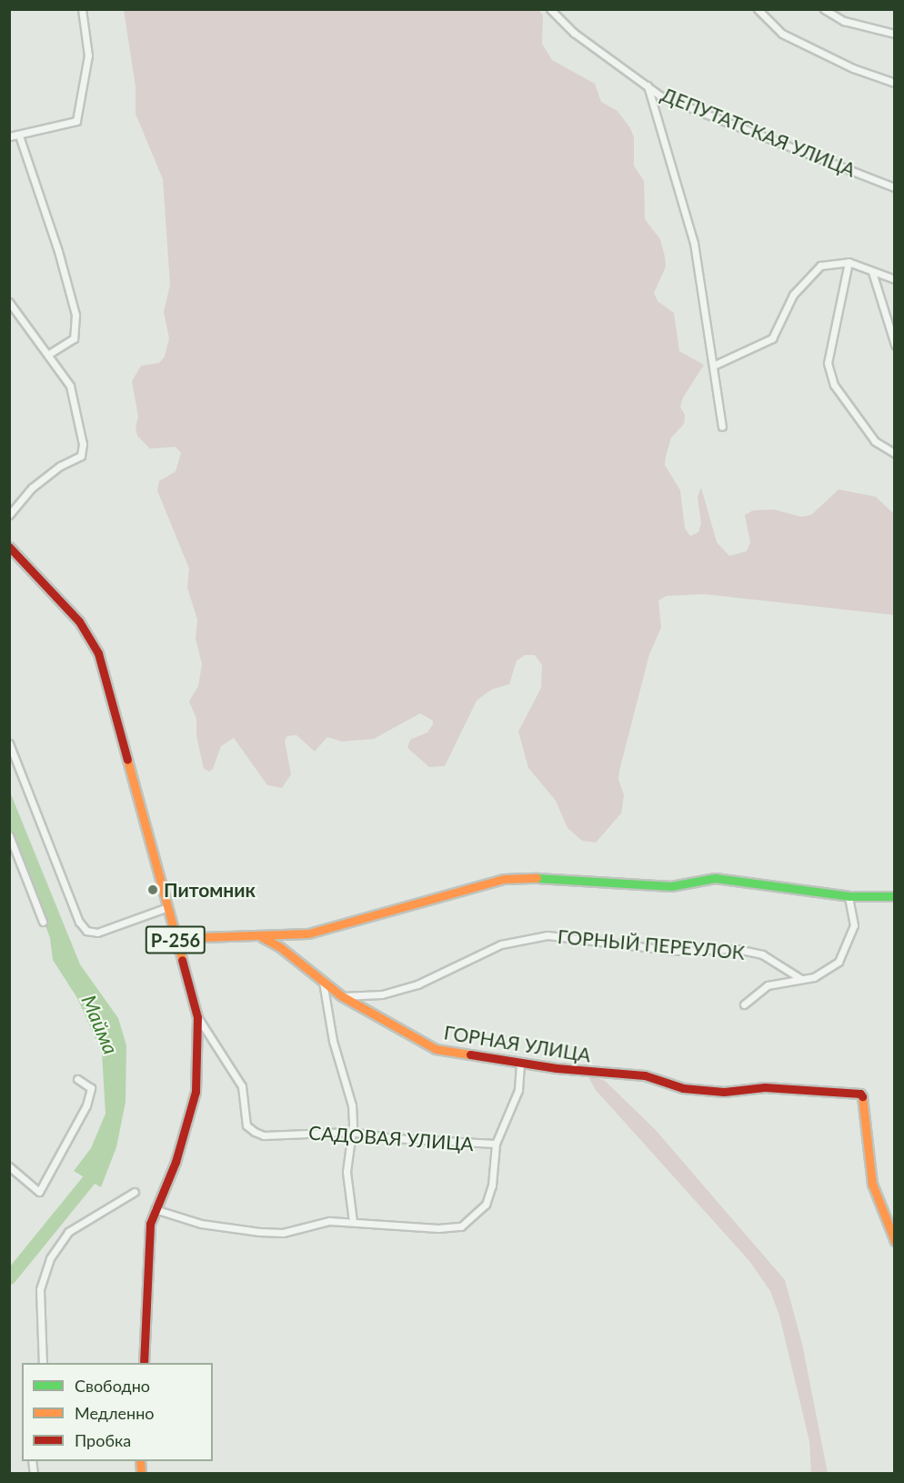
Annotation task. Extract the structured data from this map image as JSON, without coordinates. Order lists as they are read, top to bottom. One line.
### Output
{"streets":{"street":["ДЕПУТАТСКАЯ УЛИЦА","Р-256","ГОРНЫЙ ПЕРЕУЛОК","ГОРНАЯ УЛИЦА","САДОВАЯ УЛИЦА"]},"crossings":[["Р-256","САДОВАЯ УЛИЦА"],["ГОРНЫЙ ПЕРЕУЛОК","ГОРНАЯ УЛИЦА"]],"water":["Майма"],"places":["Питомник"],"legend":["Свободно","Медленно","Пробка"]}
